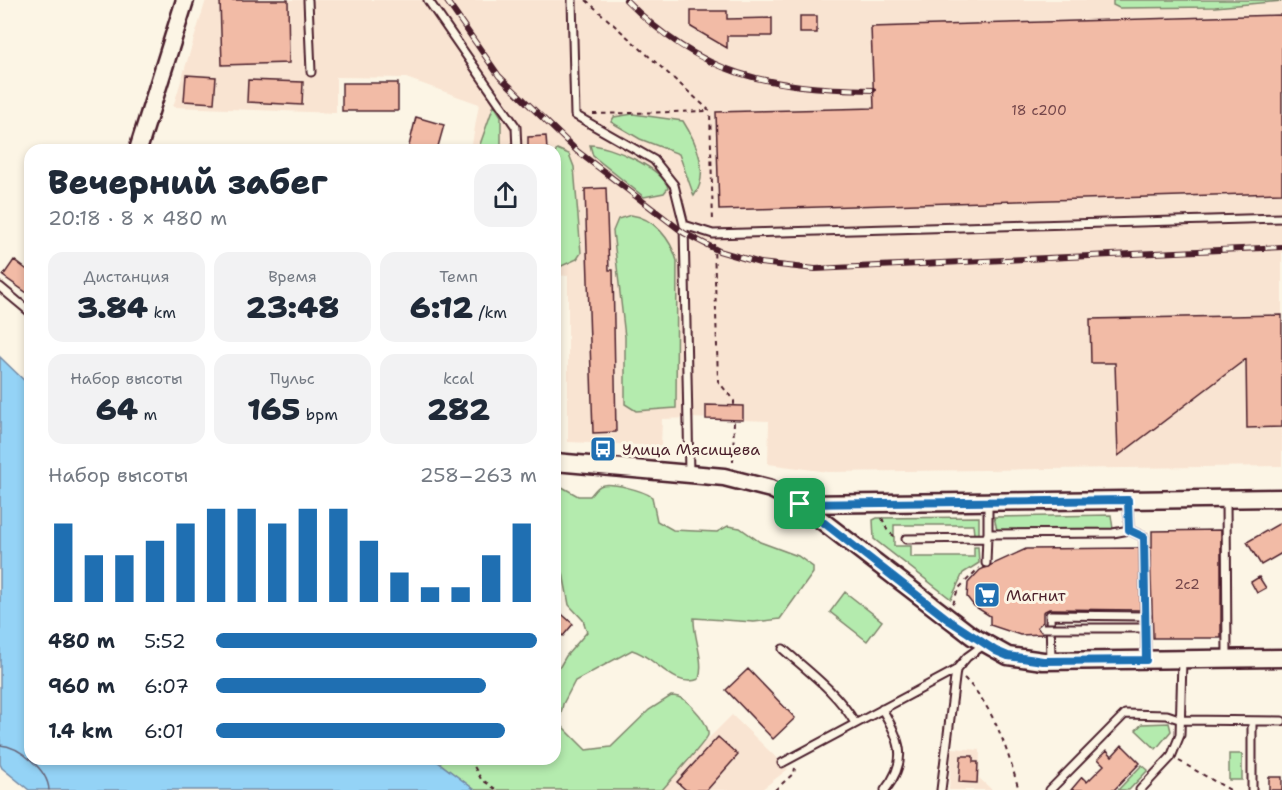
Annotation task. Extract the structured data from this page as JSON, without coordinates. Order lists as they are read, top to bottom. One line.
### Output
{"places":{"bus stop":["Улица Мясищева"],"supermarket":["Магнит"]},"house_numbers":["18 с200","2c2"],"page":{"heading":["Вечерний забег","20:18 · 8 × 480 m"],"stats":[["Дистанция","3.84 km"],["Время","23:48"],["Темп","6:12 /km"],["Набор высоты","64 m"],["Пульс","165 bpm"],["kcal","282"]],"chart":["Набор высоты","258–263 m"],"list":[{"name":"480 m","note":"5:52"},{"name":"960 m","note":"6:07"},{"name":"1.4 km","note":"6:01"}]}}
